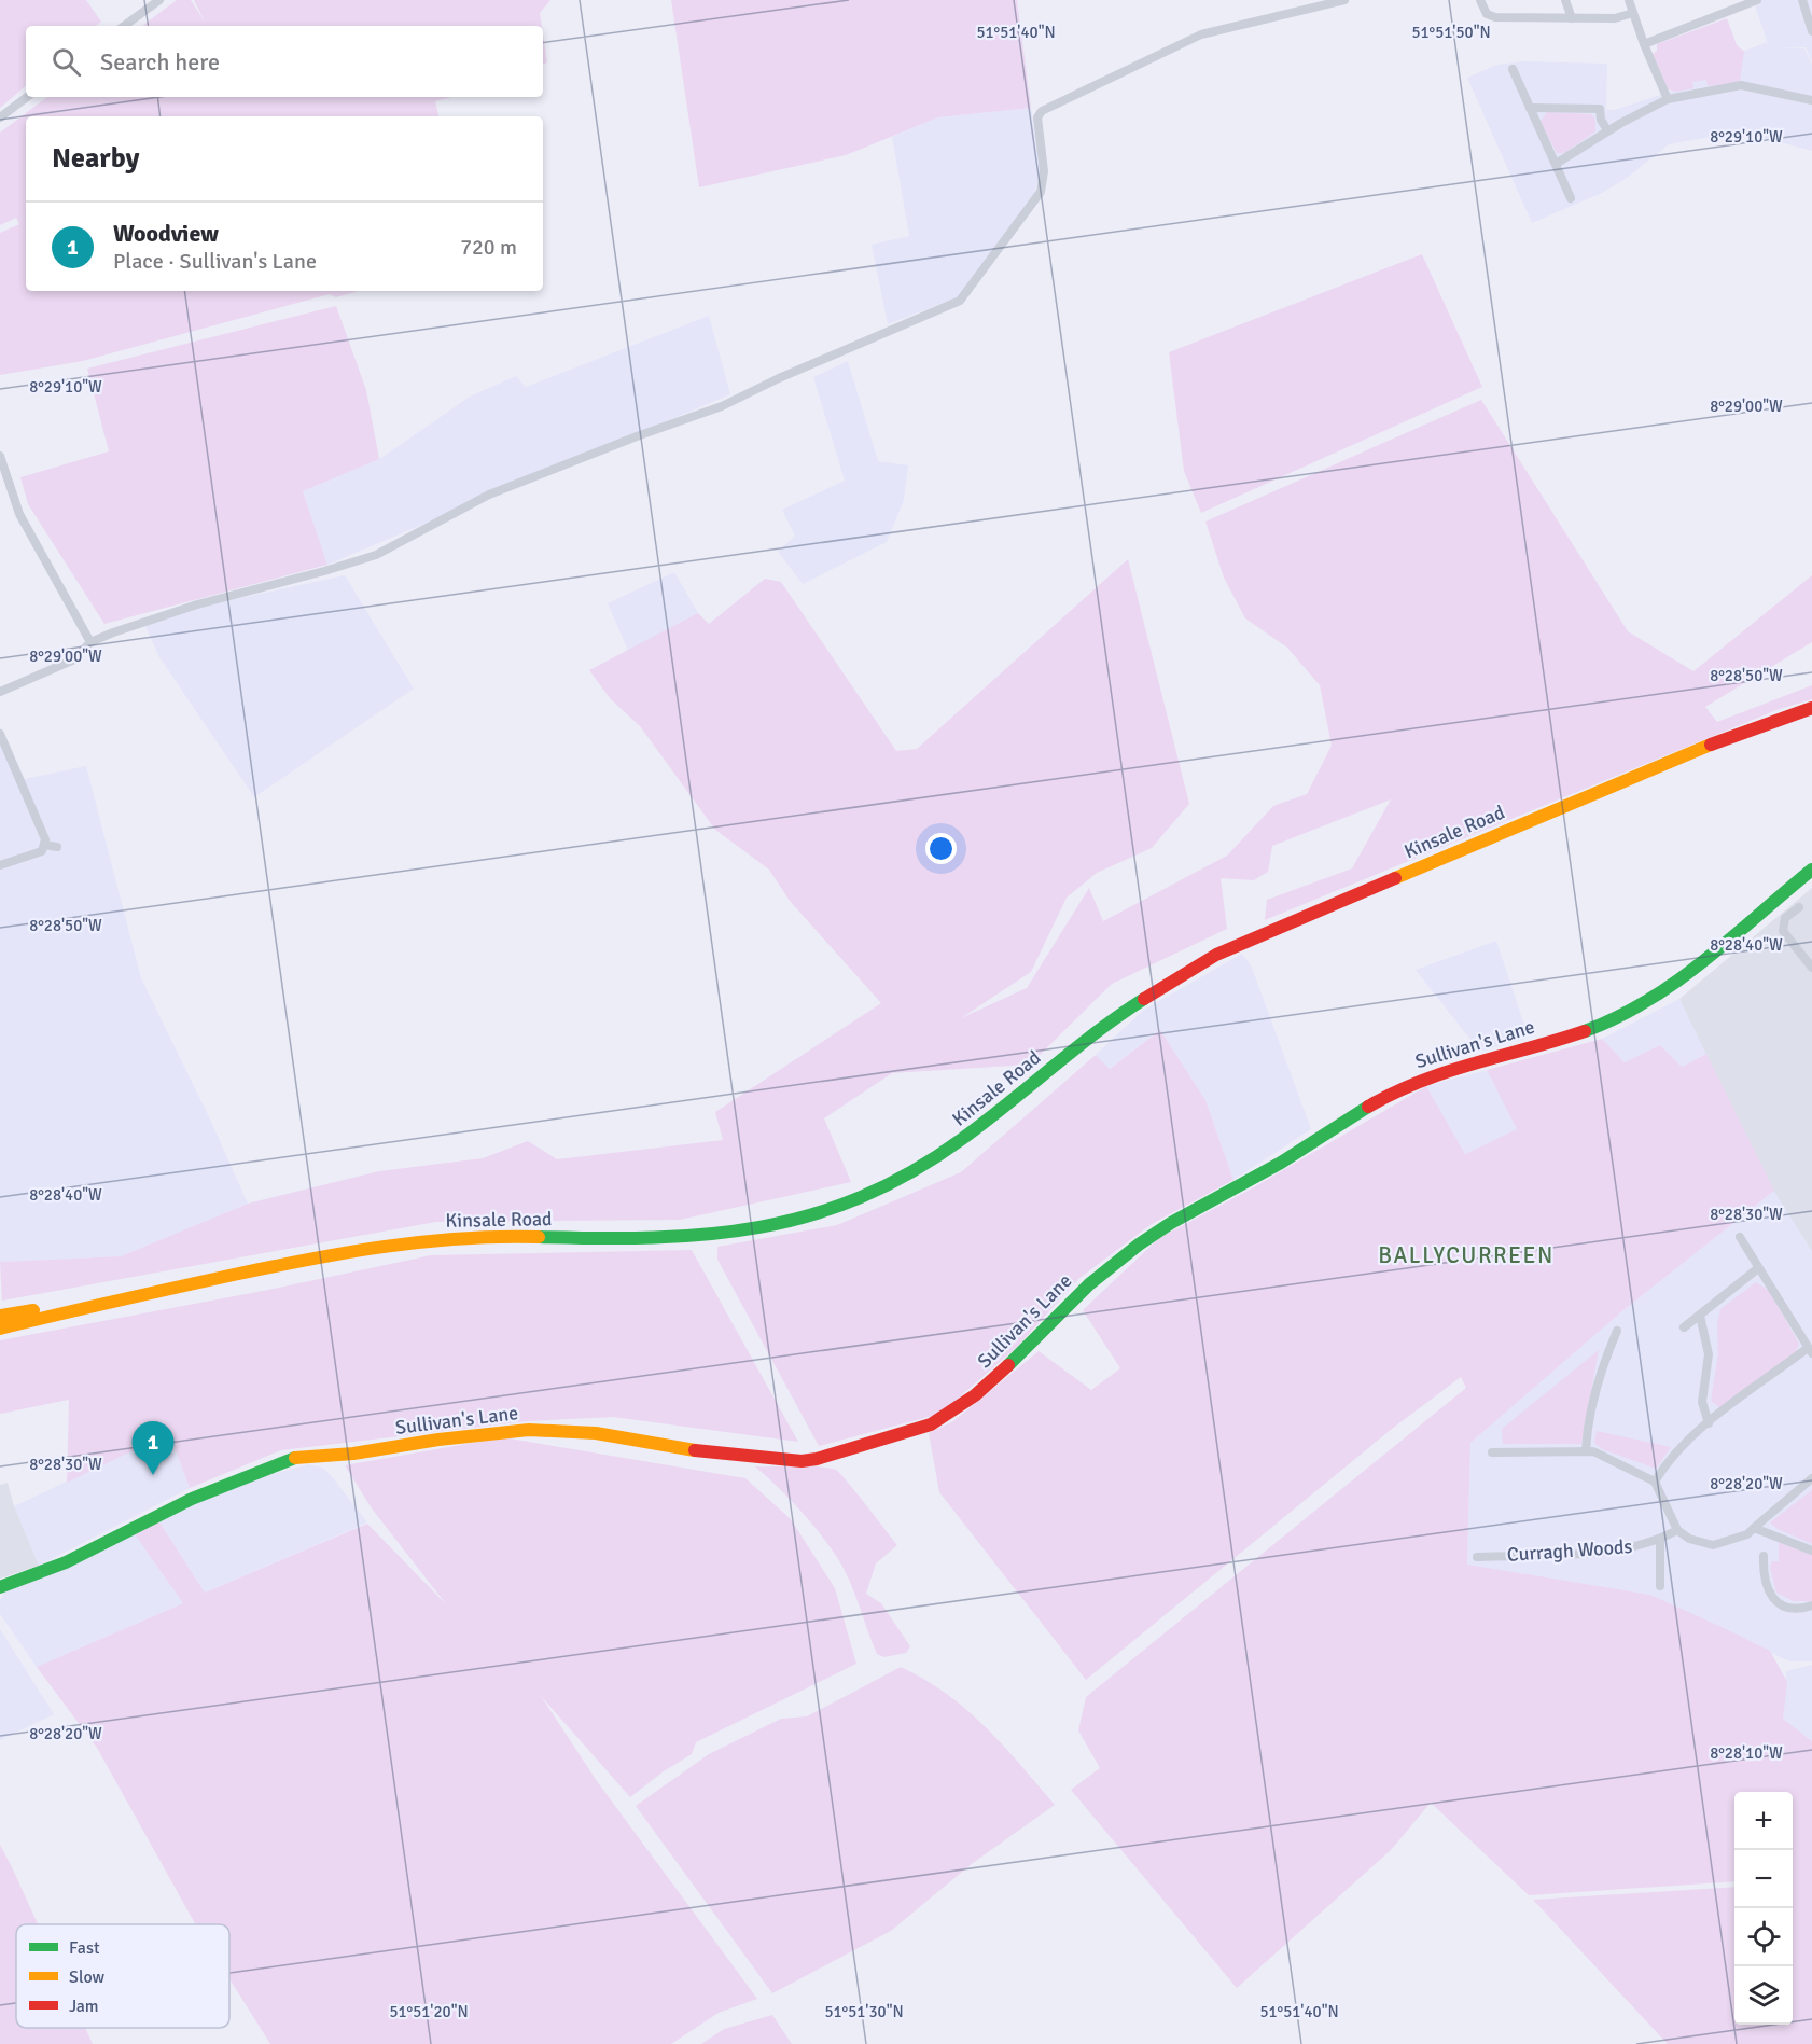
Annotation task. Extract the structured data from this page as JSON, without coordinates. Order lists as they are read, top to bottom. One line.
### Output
{"streets":{"main road":["Kinsale Road","Sullivan's Lane"],"street":["Curragh Woods"]},"districts":["BALLYCURREEN"],"legend":["Fast","Slow","Jam"],"page":{"search":"Search here","heading":"Nearby","list":[{"mark":"1","name":"Woodview","note":"Place · Sullivan's Lane","value":"720 m"}],"pins":"1","map_buttons":["+","−"]},"coordinates":["51°51'40\"N","51°51'50\"N","8°29'10\"W","8°29'00\"W","8°28'50\"W","8°28'40\"W","8°28'30\"W","8°28'20\"W","8°28'10\"W","51°51'20\"N","51°51'30\"N"]}
